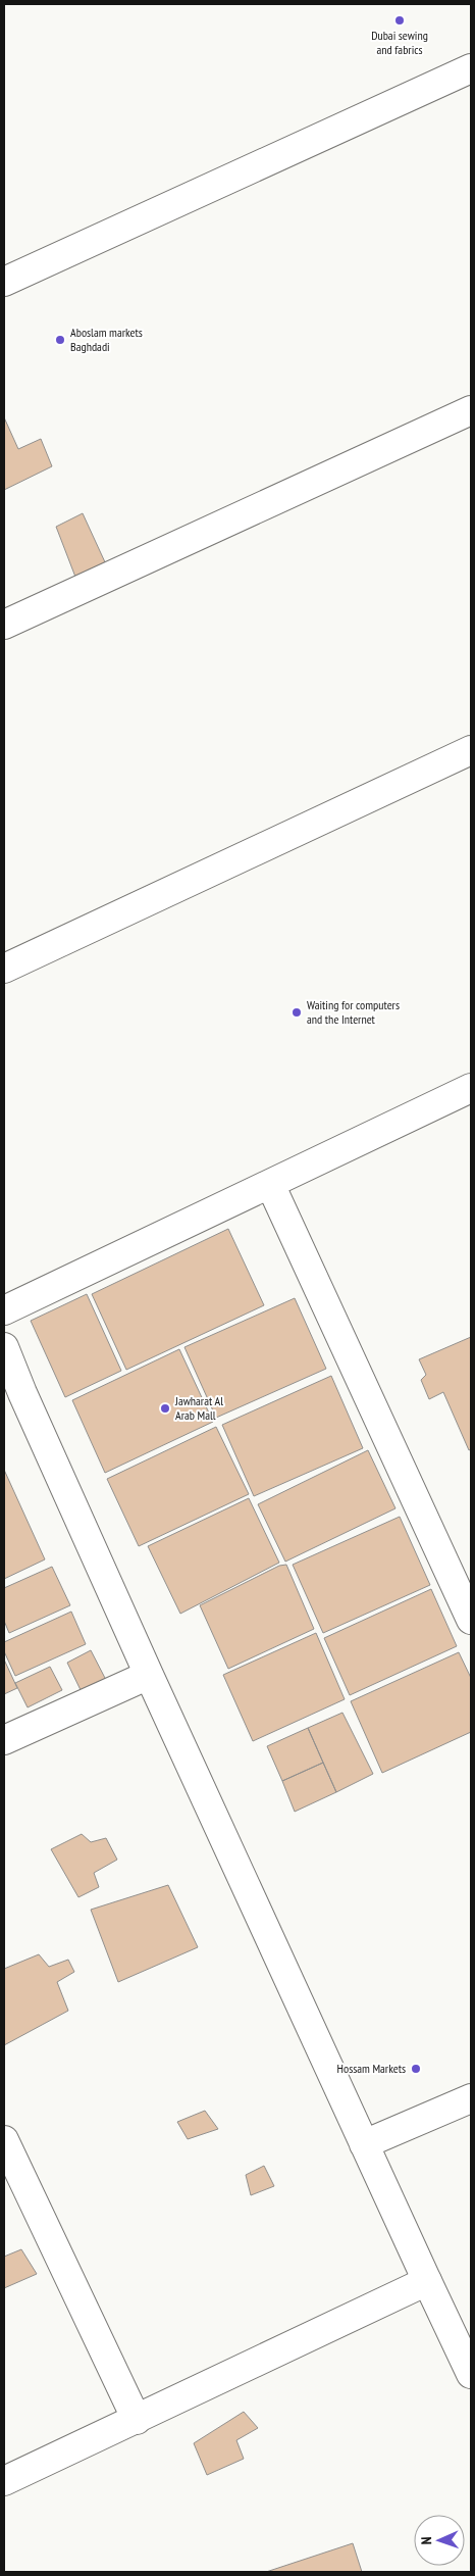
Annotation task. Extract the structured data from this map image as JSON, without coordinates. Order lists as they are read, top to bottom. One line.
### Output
{"places":["Dubai sewing and fabrics","Aboslam markets Baghdadi","Waiting for computers and the Internet","Jawharat Al Arab Mall","Hossam Markets"],"north":"left"}
